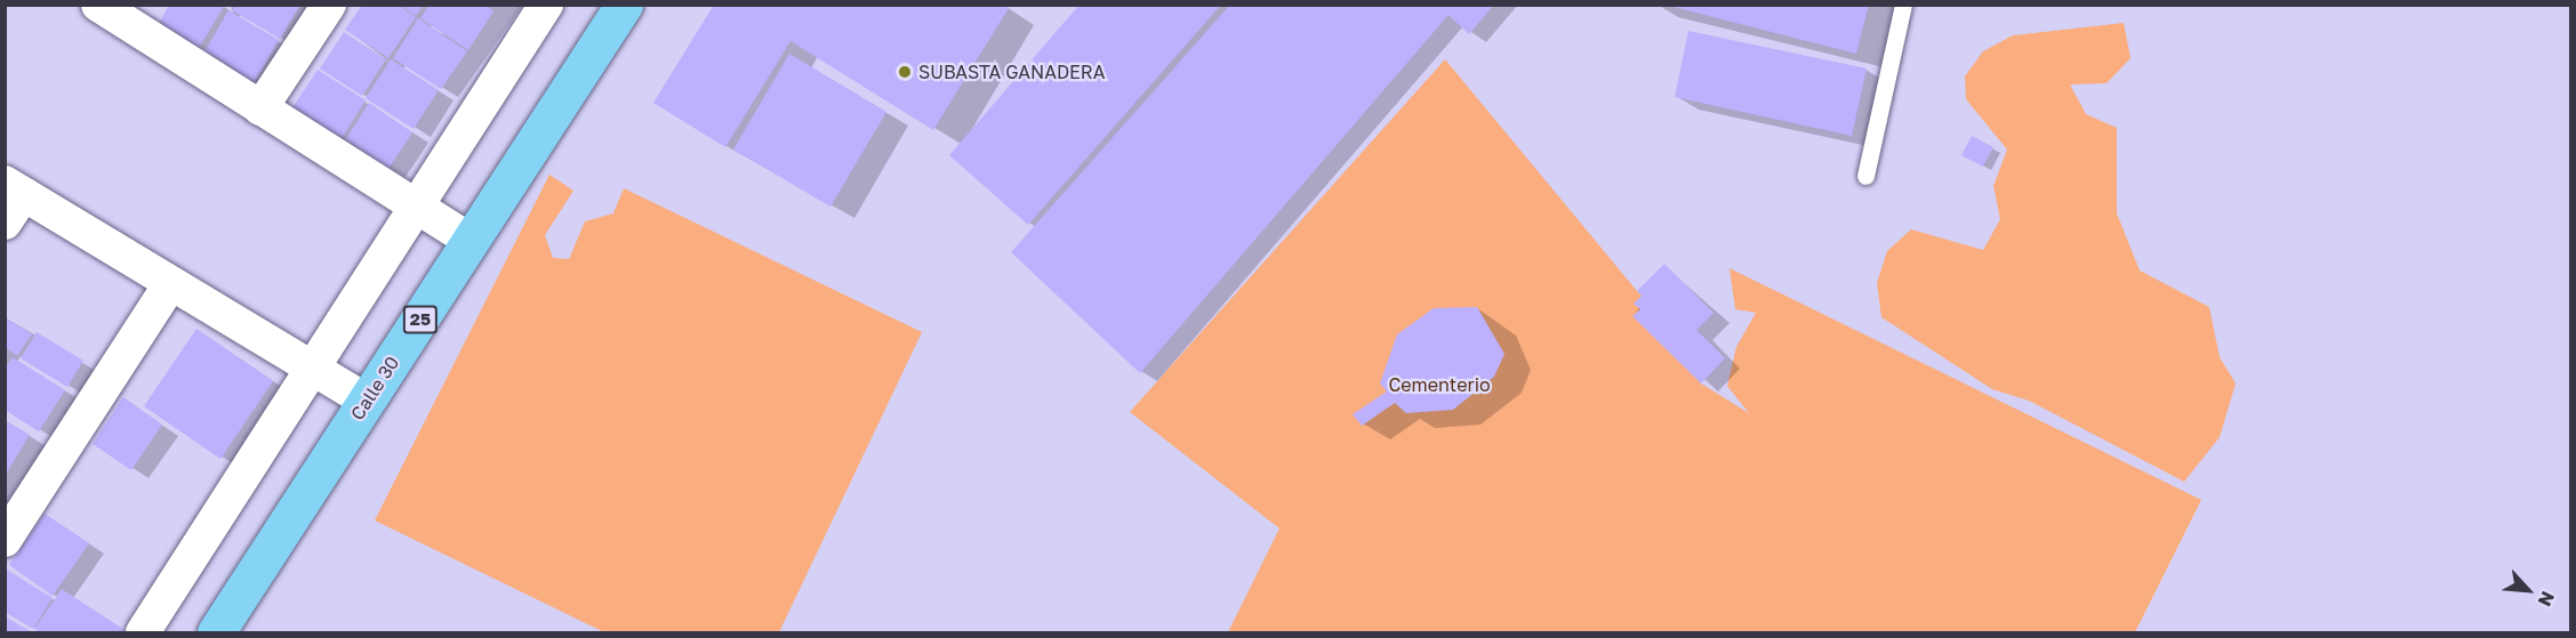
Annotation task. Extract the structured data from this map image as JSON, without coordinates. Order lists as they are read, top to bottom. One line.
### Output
{"streets":{"main road":["25","Calle 30"]},"parks":["Cementerio"],"places":["SUBASTA GANADERA"],"north":"bottom right"}
